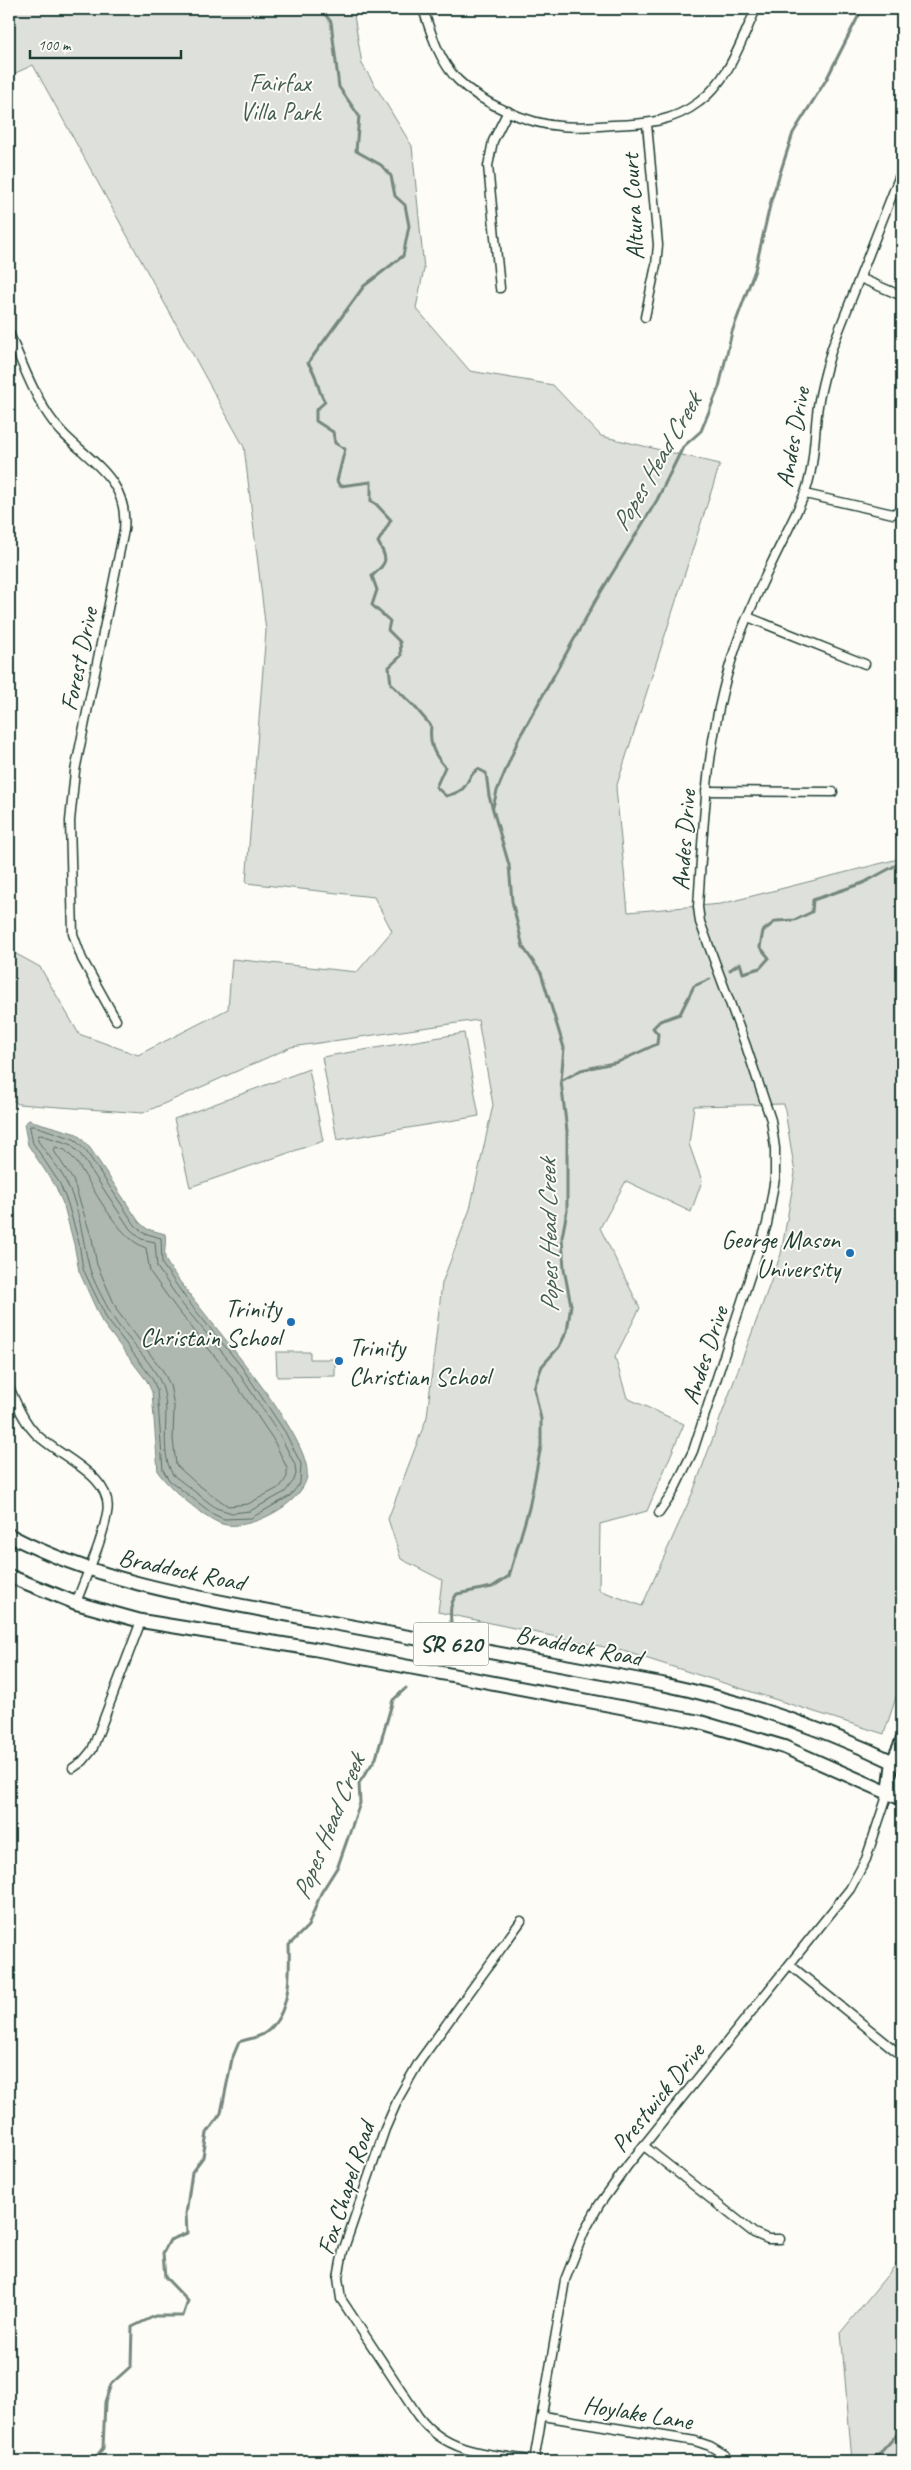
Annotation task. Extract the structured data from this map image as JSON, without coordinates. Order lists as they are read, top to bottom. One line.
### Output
{"streets":{"main road":["Braddock Road","SR 620"],"street":["Altura Court","Andes Drive","Forest Drive","Prestwick Drive","Fox Chapel Road","Hoylake Lane"]},"crossings":[["Braddock Road","Prestwick Drive"],["Prestwick Drive","Fox Chapel Road"],["Prestwick Drive","Hoylake Lane"]],"water":["Popes Head Creek"],"parks":["Fairfax Villa Park"],"places":["George Mason University","Trinity Christain School","Trinity Christian School"],"scale_bar":"100 m"}
